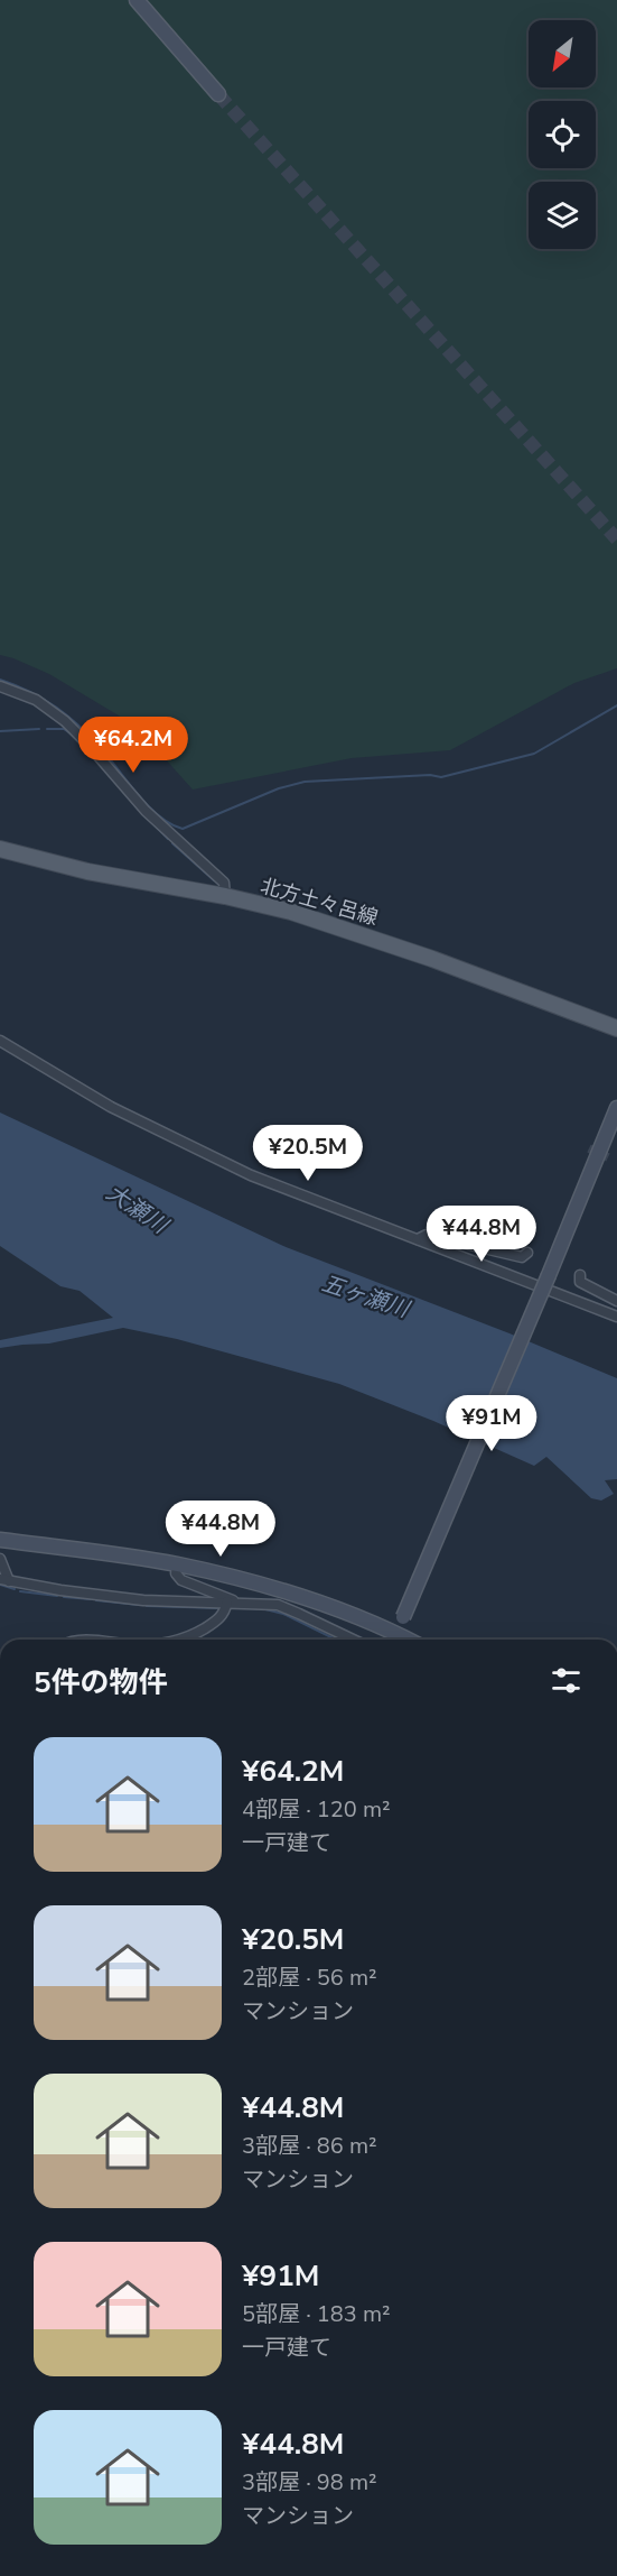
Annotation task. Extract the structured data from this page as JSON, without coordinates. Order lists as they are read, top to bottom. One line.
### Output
{"streets":{"main road":["北方土々呂線"]},"water":["大瀬川","五ヶ瀬川"],"north":"bottom left","page":{"price":["¥64.2M","¥20.5M","¥44.8M","¥91M","¥44.8M"],"heading":"5件の物件","list":[{"name":"¥64.2M","note":"4部屋 · 120 m² · 一戸建て"},{"name":"¥20.5M","note":"2部屋 · 56 m² · マンション"},{"name":"¥44.8M","note":"3部屋 · 86 m² · マンション"},{"name":"¥91M","note":"5部屋 · 183 m² · 一戸建て"},{"name":"¥44.8M","note":"3部屋 · 98 m² · マンション"}]}}
